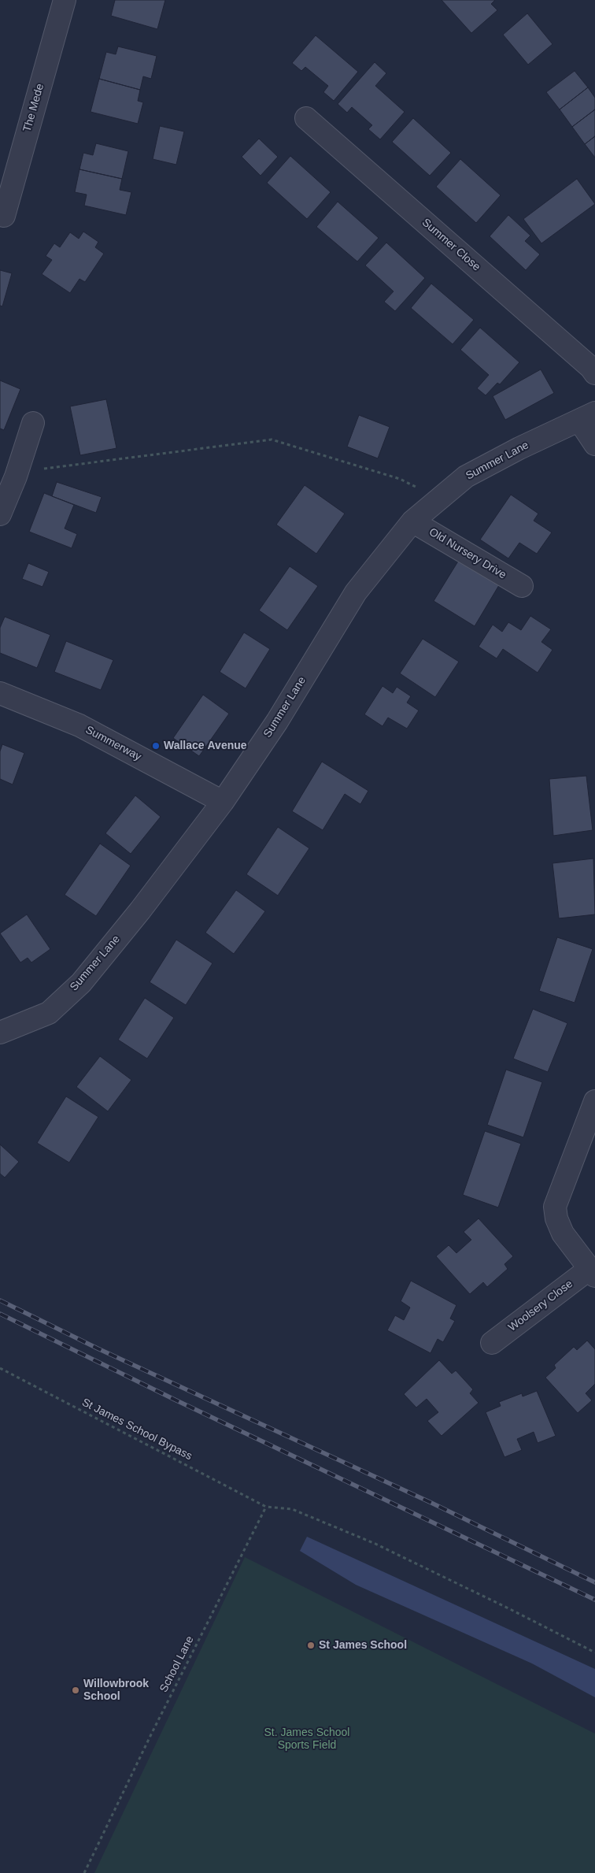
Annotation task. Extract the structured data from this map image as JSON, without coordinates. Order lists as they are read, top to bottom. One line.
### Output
{"streets":{"street":["The Mede","Summer Close","Summer Lane","Old Nursery Drive","Summerway","Woolsery Close"],"path":["St James School Bypass","School Lane"]},"crossings":[["Summer Lane","Old Nursery Drive"],["Summer Lane","Summerway"],["St James School Bypass","School Lane"]],"parks":["St. James School Sports Field"],"places":["Wallace Avenue","St James School","Willowbrook School"]}
